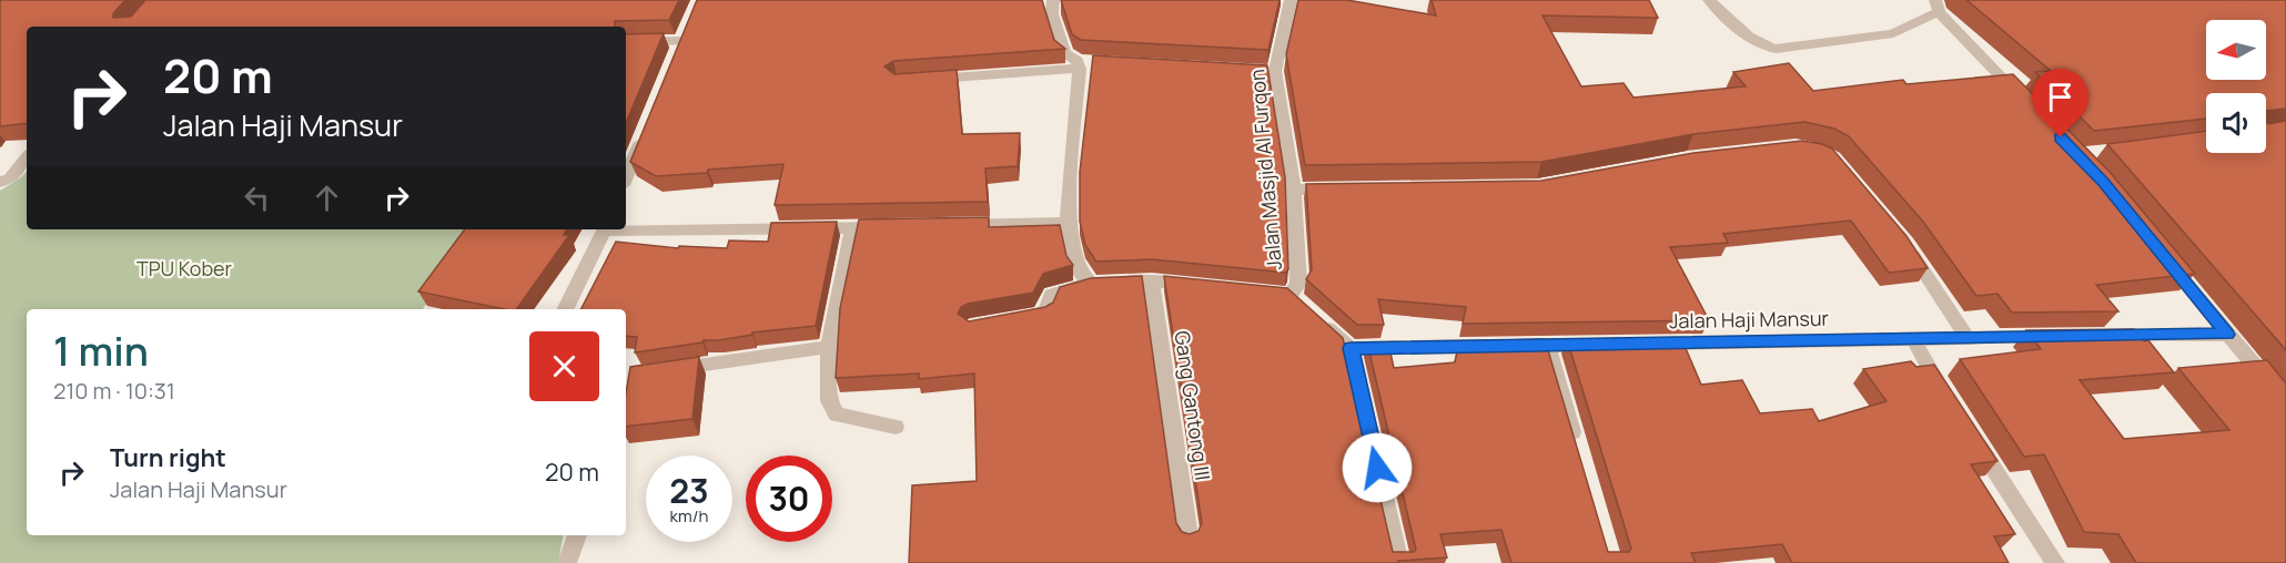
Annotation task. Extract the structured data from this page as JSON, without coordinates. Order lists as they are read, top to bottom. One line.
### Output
{"streets":{"street":["Jalan Masjid Al Furqon","Jalan Haji Mansur","Gang Gantong III"]},"parks":["TPU Kober"],"north":"left","page":{"turn":["20 m","Jalan Haji Mansur"],"heading":["1 min","210 m · 10:31"],"list":[{"name":"Turn right","note":"Jalan Haji Mansur","value":"20 m"}],"speed":"23 km/h","limit":"30"}}
